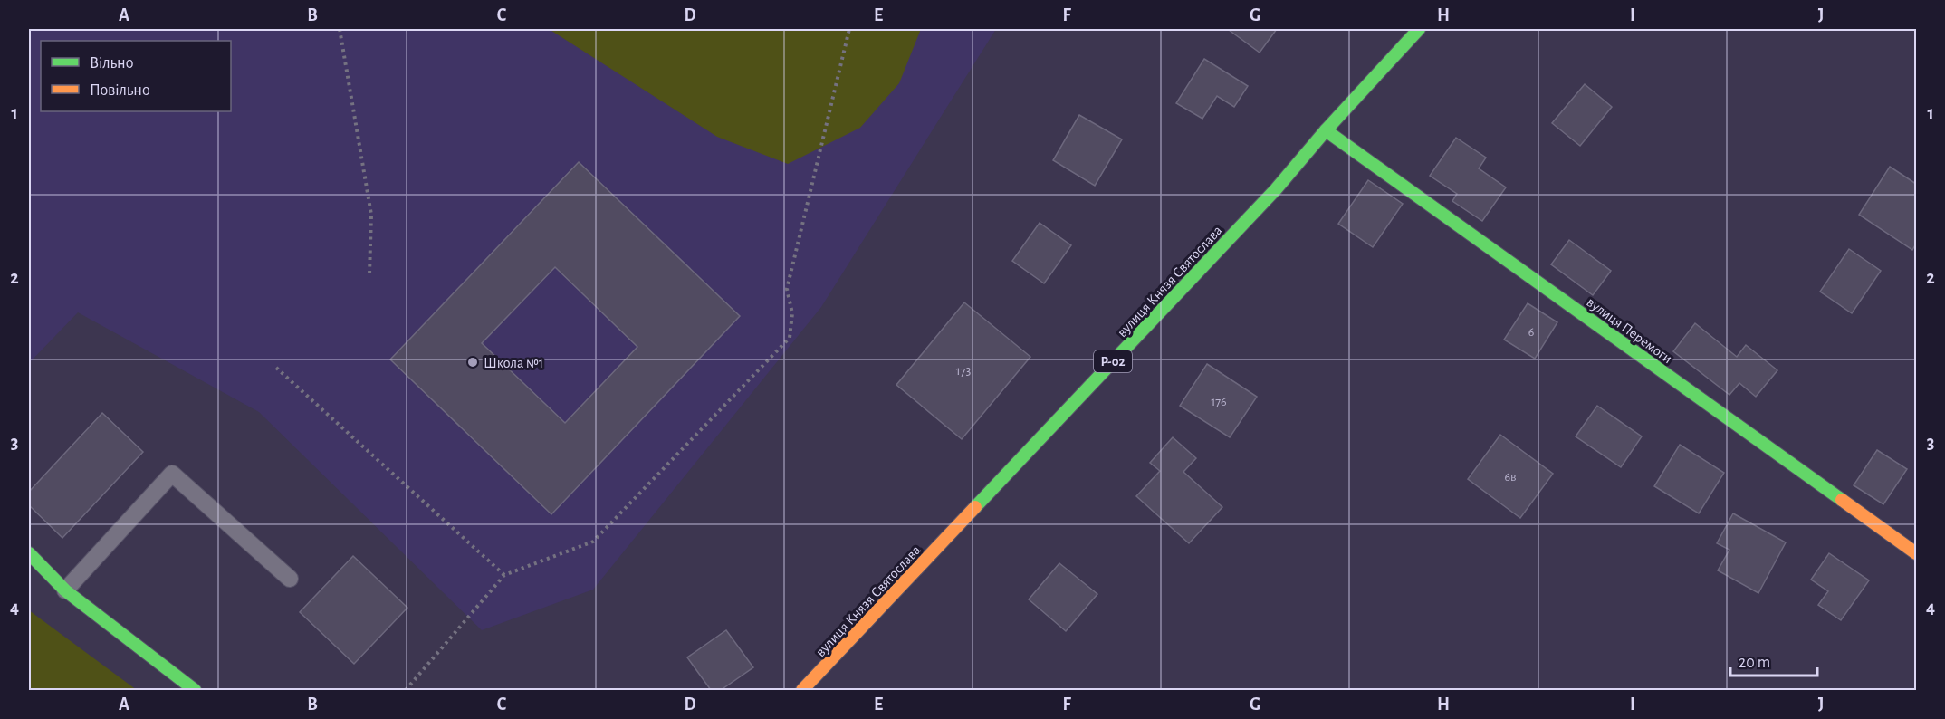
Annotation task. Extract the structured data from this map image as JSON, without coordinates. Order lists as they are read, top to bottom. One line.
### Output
{"streets":{"street":["вулиця Князя Святослава","вулиця Перемоги","Р-02"]},"crossings":[["вулиця Князя Святослава","вулиця Перемоги"]],"places":["Школа №1"],"house_numbers":["6","173","176","6в"],"legend":["Вільно","Повільно"],"scale_bar":"20 m","grid":{"columns":["A","B","C","D","E","F","G","H","I","J"],"rows":["1","2","3","4"]}}
